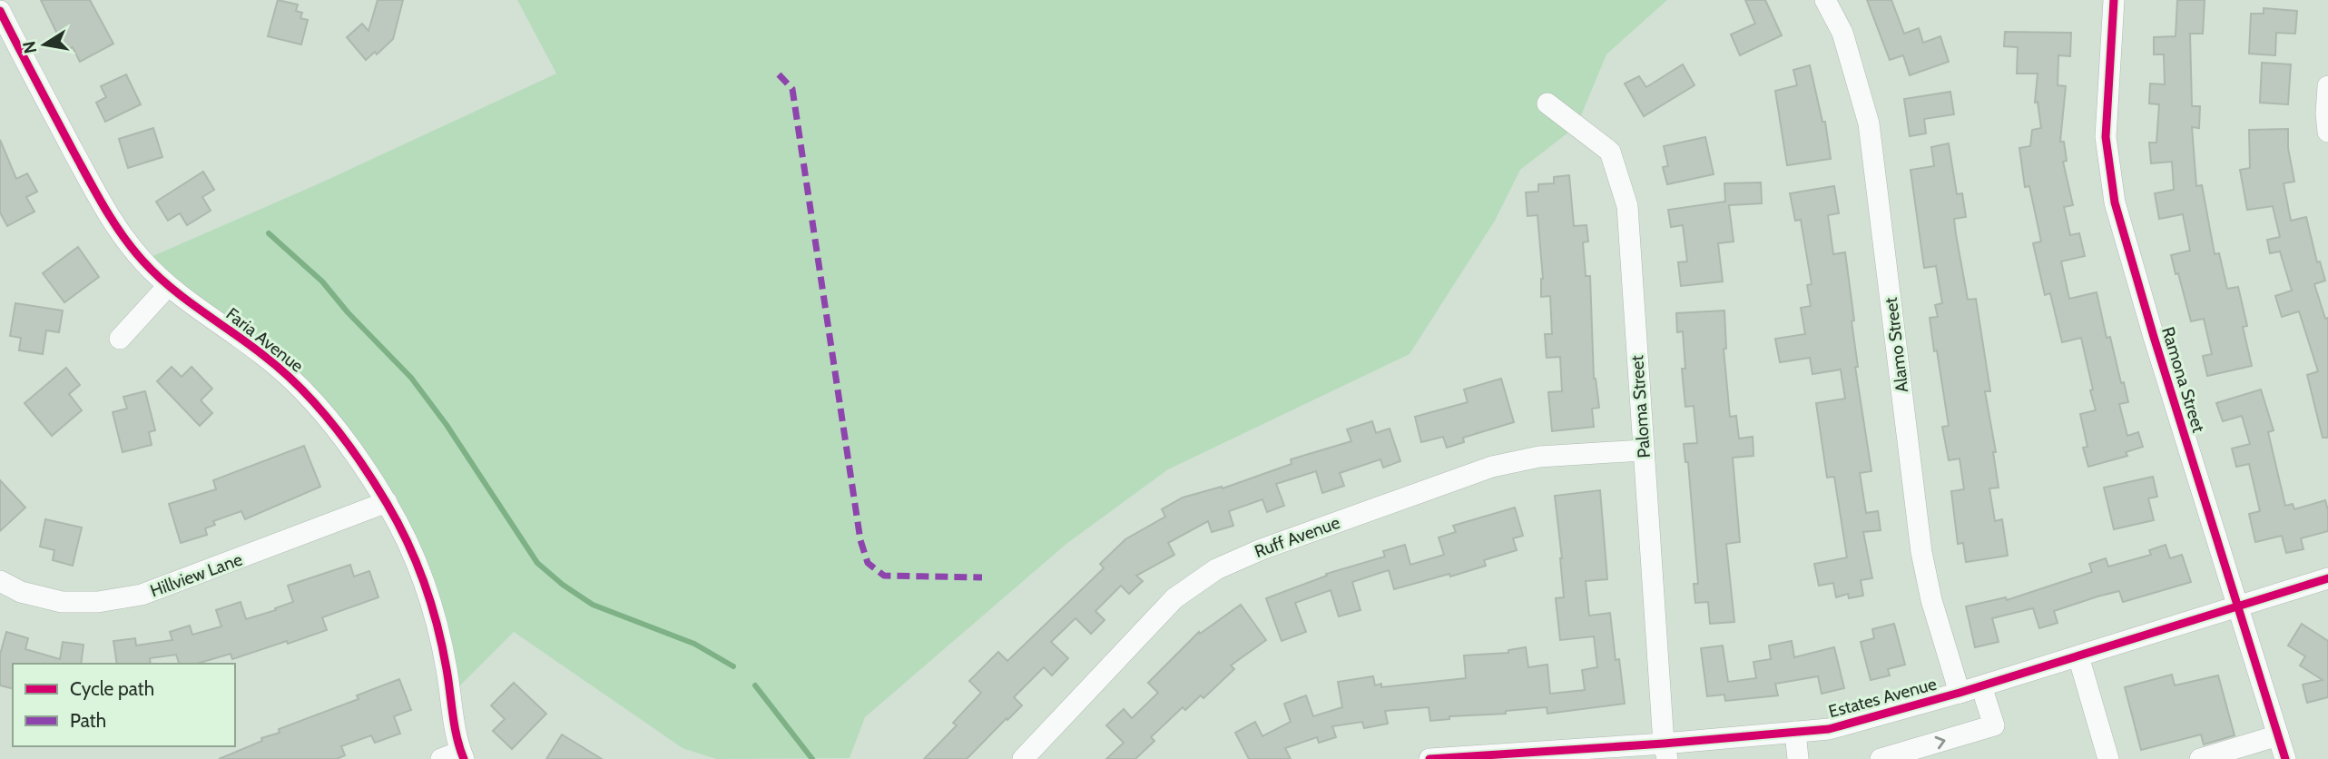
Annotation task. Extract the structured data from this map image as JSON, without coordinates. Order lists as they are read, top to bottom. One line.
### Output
{"streets":{"street":["Faria Avenue","Alamo Street","Ramona Street","Paloma Street","Ruff Avenue","Hillview Lane","Estates Avenue"]},"crossings":[["Faria Avenue","Hillview Lane"],["Alamo Street","Estates Avenue"],["Ramona Street","Estates Avenue"],["Paloma Street","Ruff Avenue"],["Paloma Street","Estates Avenue"]],"legend":["Cycle path","Path"],"north":"left"}
